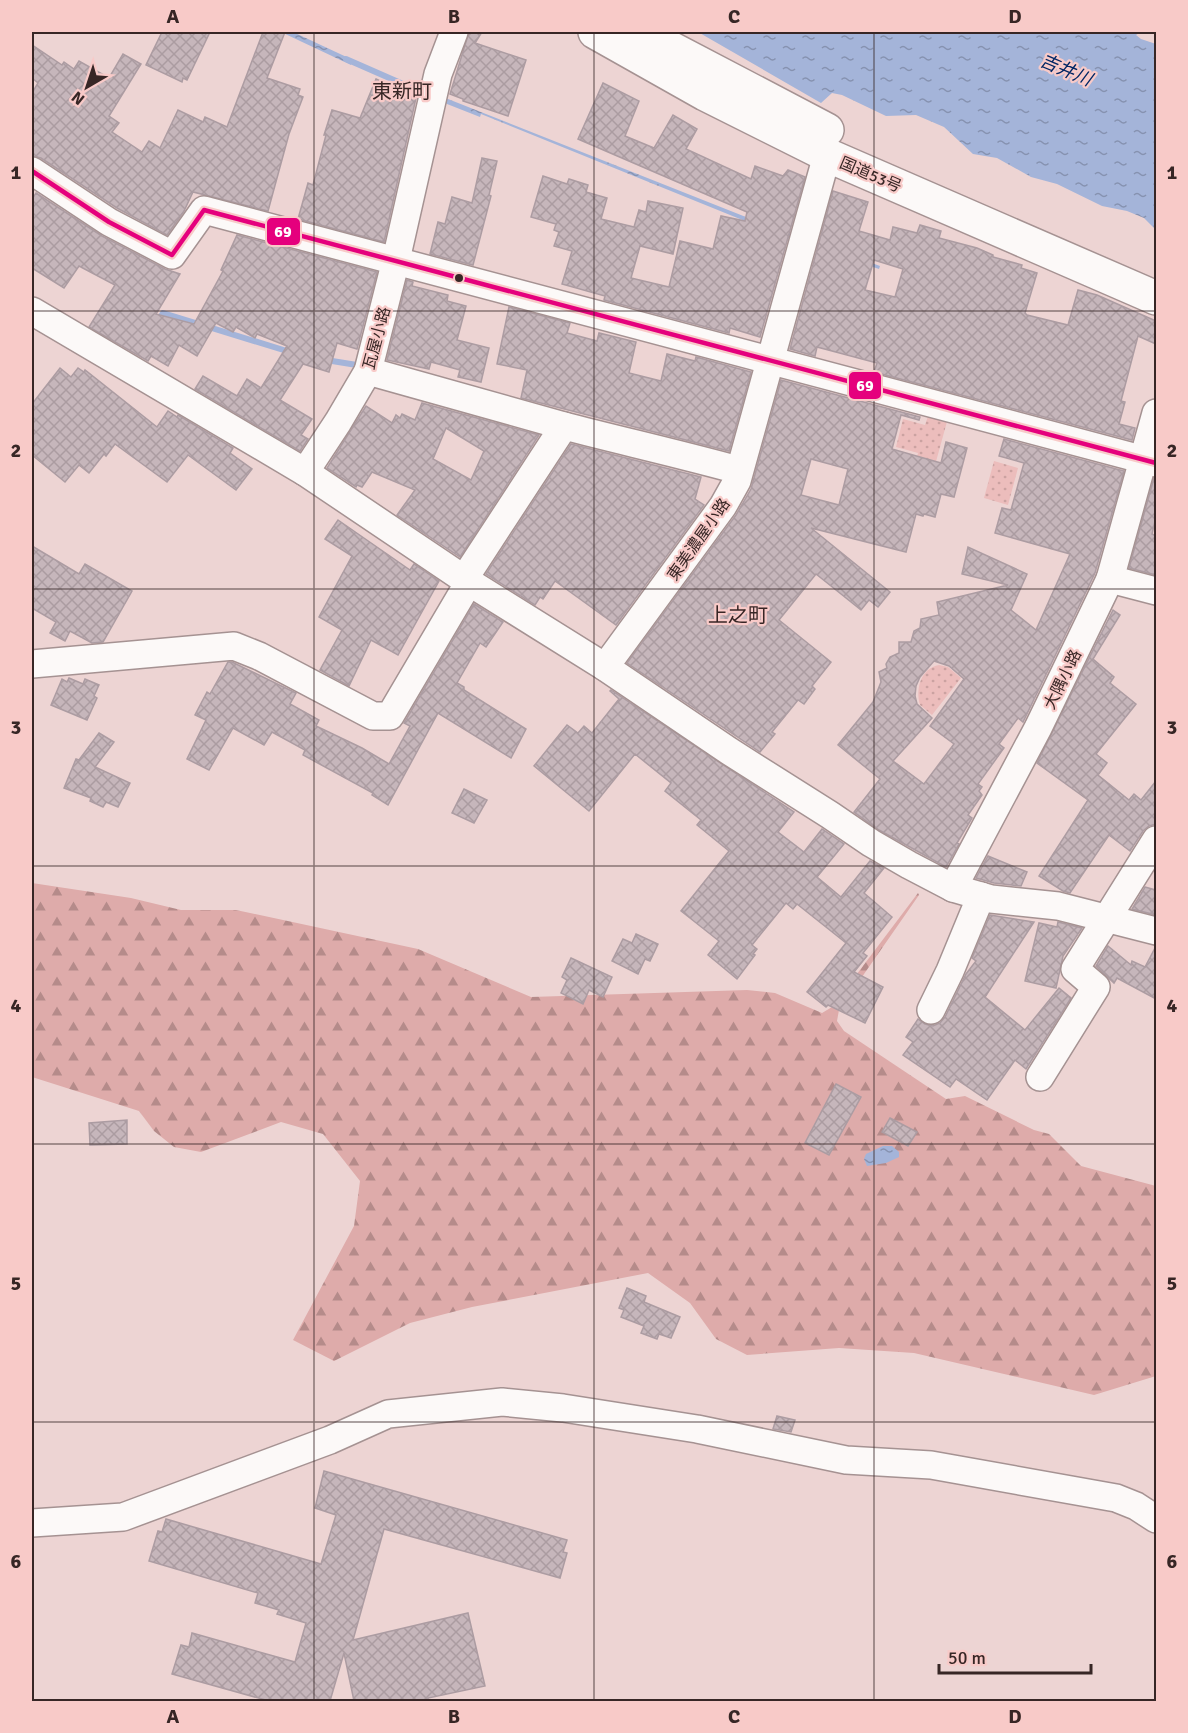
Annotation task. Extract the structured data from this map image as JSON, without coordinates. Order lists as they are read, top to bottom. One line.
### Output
{"streets":{"highway":["国道53号"],"street":["瓦屋小路","東美濃屋小路","大隅小路"]},"crossings":[["国道53号","東美濃屋小路"]],"districts":["東新町","上之町"],"water":["吉井川"],"lines":["transit line 69"],"scale_bar":"50 m","north":"bottom left","grid":{"columns":["A","B","C","D"],"rows":["1","2","3","4","5","6"]}}
